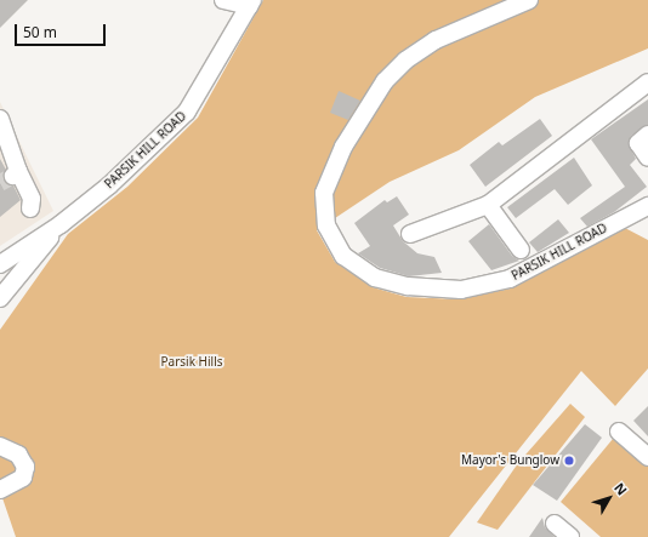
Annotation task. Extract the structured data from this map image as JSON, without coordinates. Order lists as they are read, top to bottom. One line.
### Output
{"streets":{"street":["PARSIK HILL ROAD"]},"parks":["Parsik Hills"],"places":["Mayor's Bunglow"],"scale_bar":"50 m","north":"top right"}
